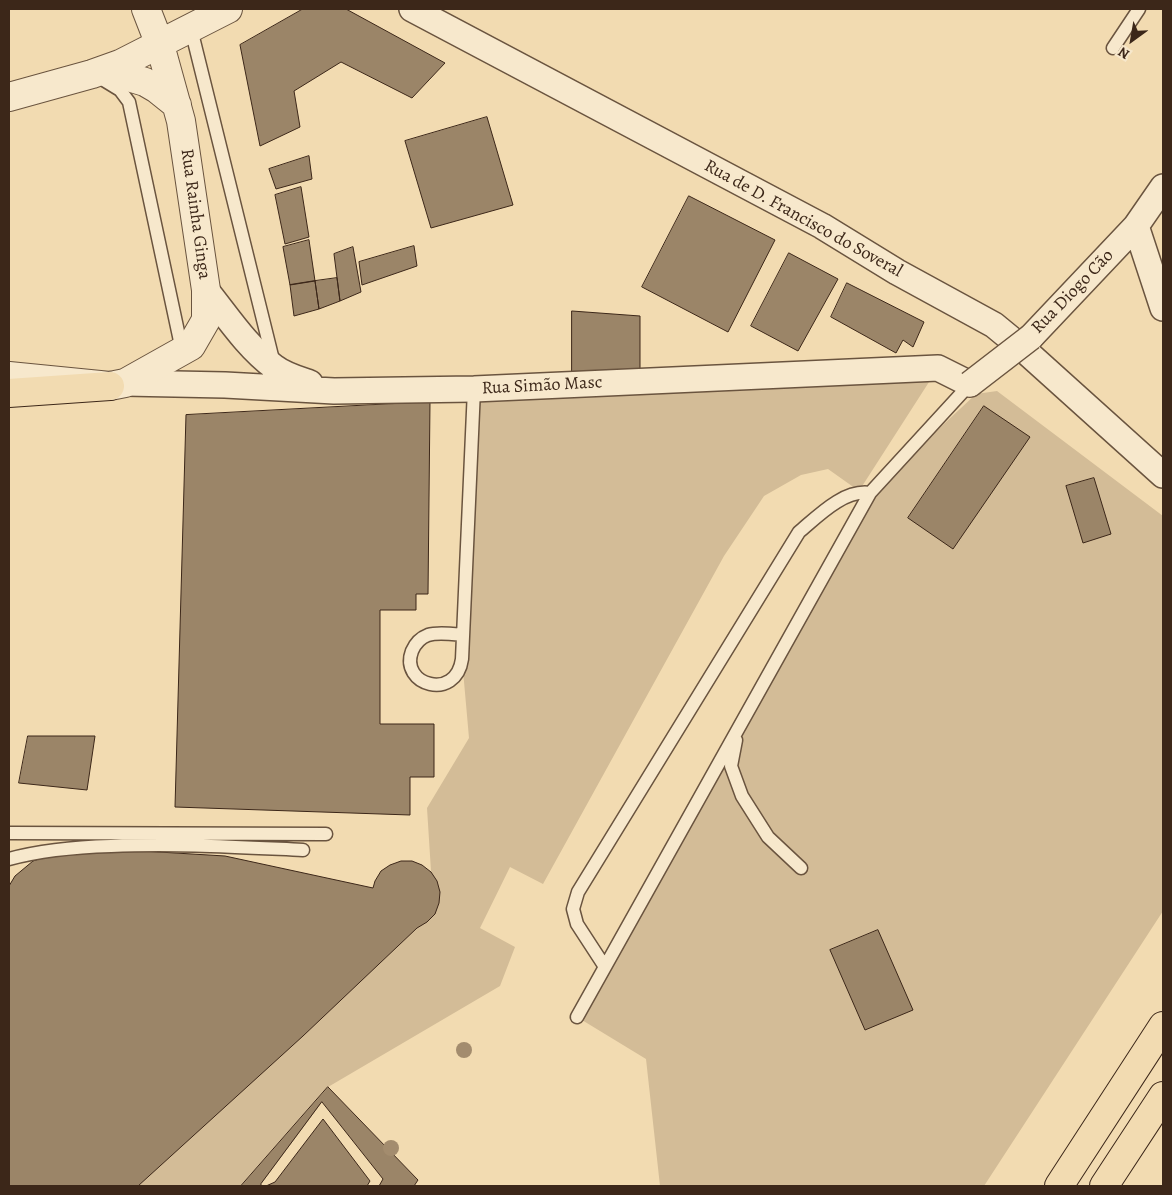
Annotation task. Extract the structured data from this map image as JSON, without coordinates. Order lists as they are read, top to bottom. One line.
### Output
{"streets":{"street":["Rua Rainha Ginga","Rua de D. Francisco do Soveral","Rua Diogo Cão","Rua Simão Masc"]},"crossings":[["Rua Rainha Ginga","Rua Simão Masc"],["Rua Diogo Cão","Rua Simão Masc"]],"north":"bottom left"}
